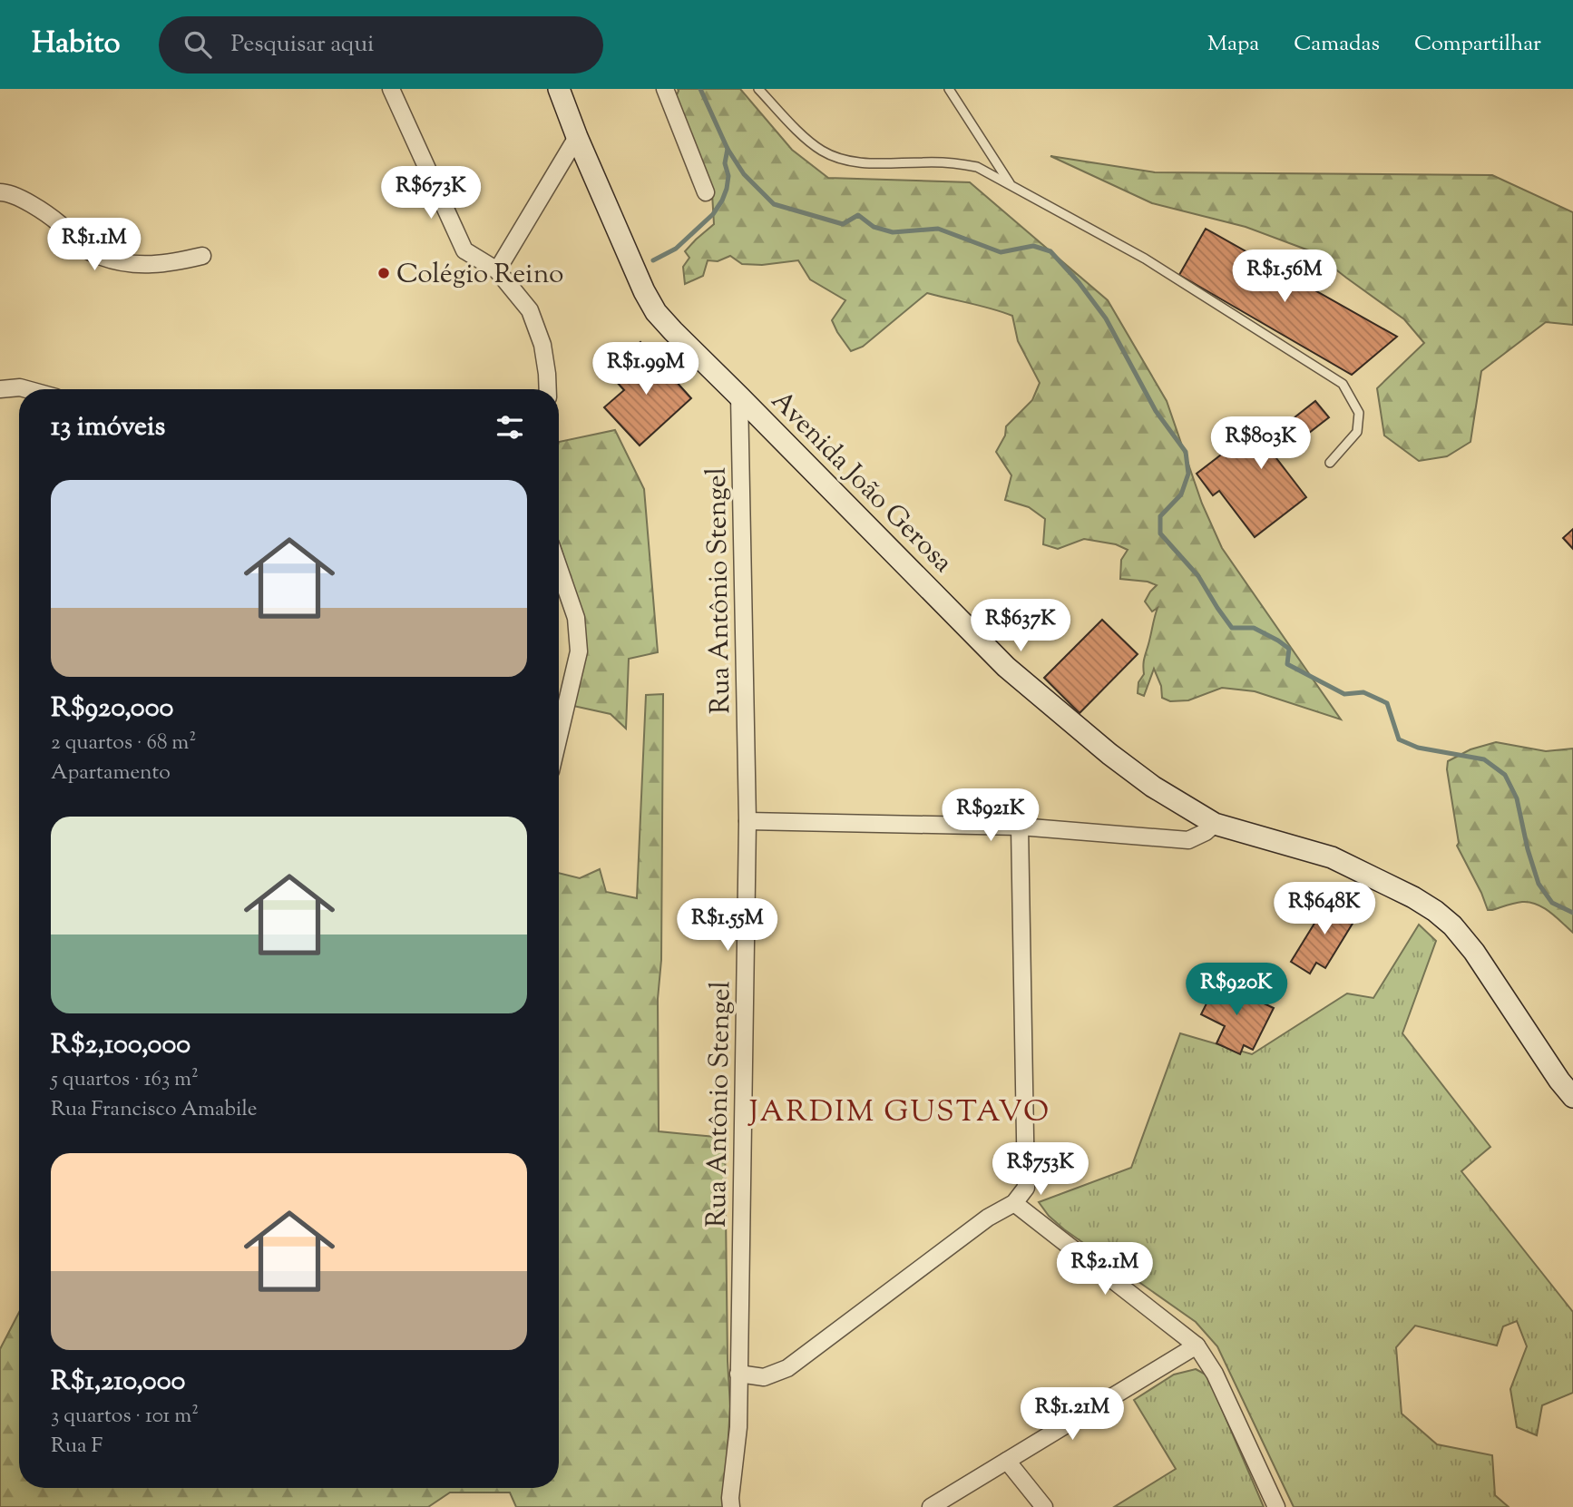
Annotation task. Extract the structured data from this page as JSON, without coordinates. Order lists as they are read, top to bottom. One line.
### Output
{"streets":{"main road":["Avenida João Gerosa"],"street":["Rua Antônio Stengel"]},"crossings":[["Avenida João Gerosa","Rua Antônio Stengel"]],"districts":["JARDIM GUSTAVO"],"places":["Colégio Reino"],"page":{"header":"Habito","search":"Pesquisar aqui","nav":["Mapa","Camadas","Compartilhar"],"price":["R$673K","R$1.1M","R$1.56M","R$1.99M","R$803K","R$637K","R$921K","R$648K","R$1.55M","R$920K","R$753K","R$2.1M","R$1.21M"],"heading":"13 imóveis","list":[{"name":"R$920,000","note":"2 quartos · 68 m² · Apartamento"},{"name":"R$2,100,000","note":"5 quartos · 163 m² · Rua Francisco Amabile"},{"name":"R$1,210,000","note":"3 quartos · 101 m² · Rua F"}]}}
